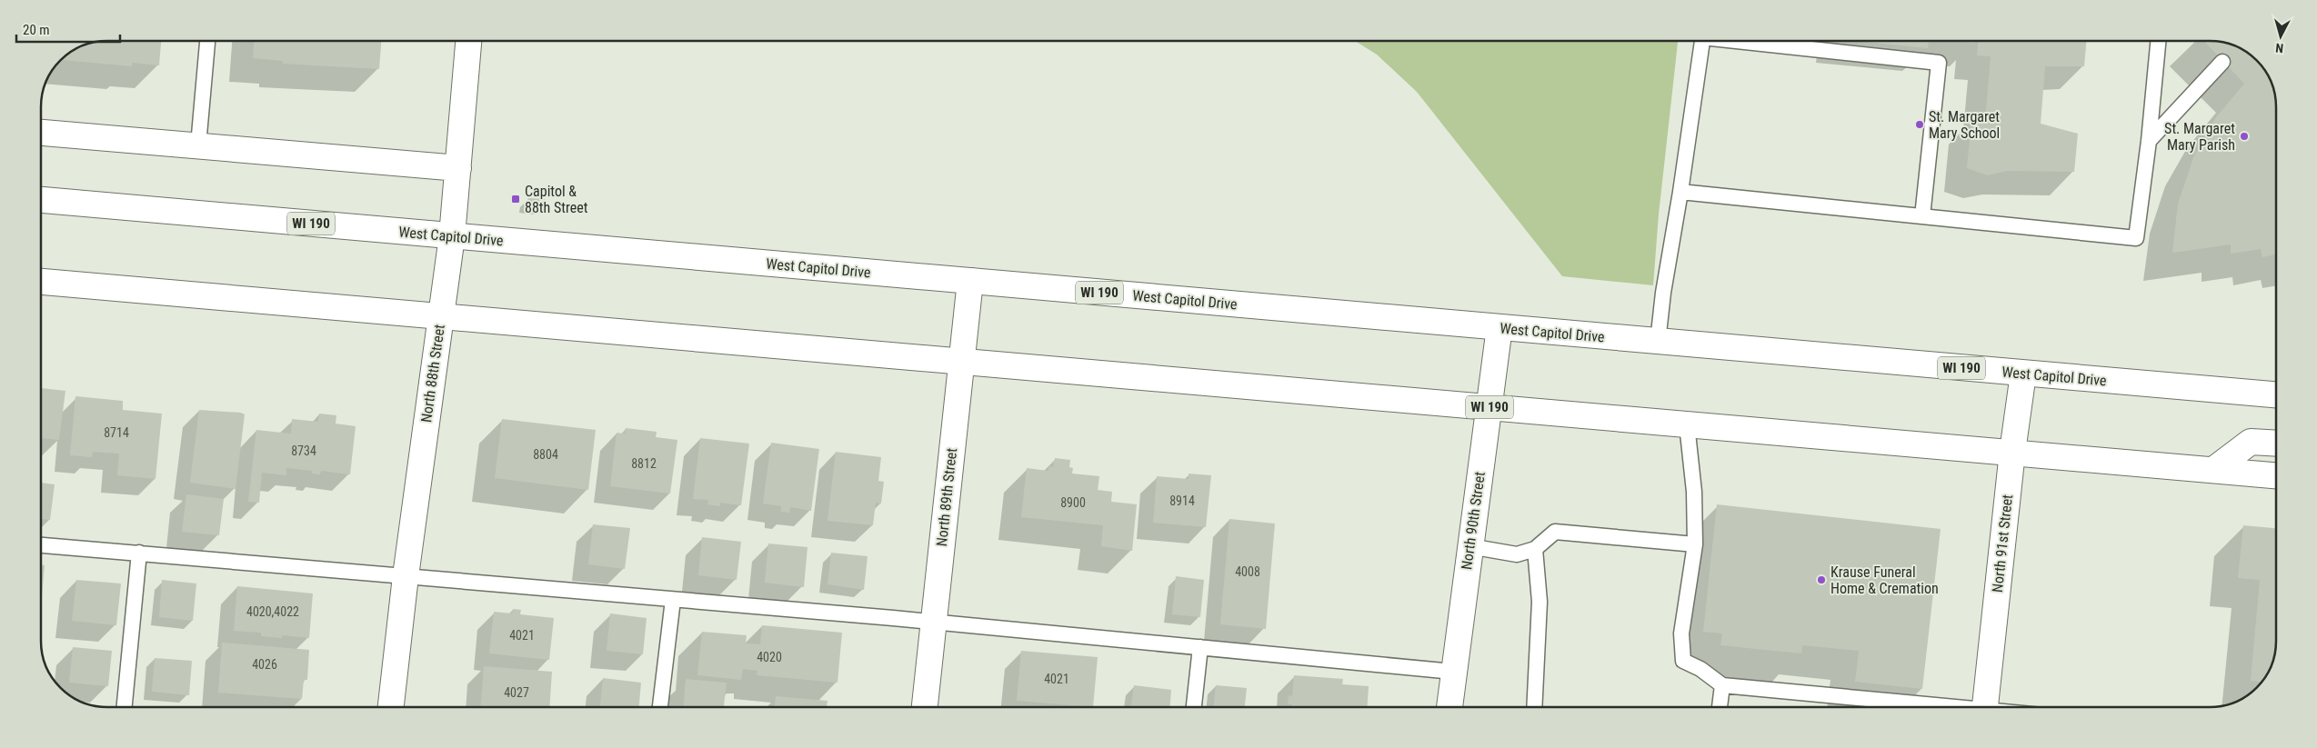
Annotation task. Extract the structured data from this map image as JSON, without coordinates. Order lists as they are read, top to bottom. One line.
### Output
{"streets":{"main road":["WI 190","West Capitol Drive","North 88th Street","North 89th Street","North 90th Street","North 91st Street"]},"crossings":[["WI 190","North 88th Street"],["WI 190","North 89th Street"],["WI 190","North 90th Street"],["WI 190","North 91st Street"],["West Capitol Drive","North 88th Street"],["West Capitol Drive","North 89th Street"],["West Capitol Drive","North 90th Street"],["West Capitol Drive","North 91st Street"]],"places":{"other":["St. Margaret Mary School","St. Margaret Mary Parish","Krause Funeral Home & Cremation"],"transit":["Capitol & 88th Street"]},"house_numbers":["8714","8734","8804","8812","8914","8900","4008","4020,4022","4021","4020","4026","4021","4027"],"scale_bar":"20 m","north":"bottom"}
